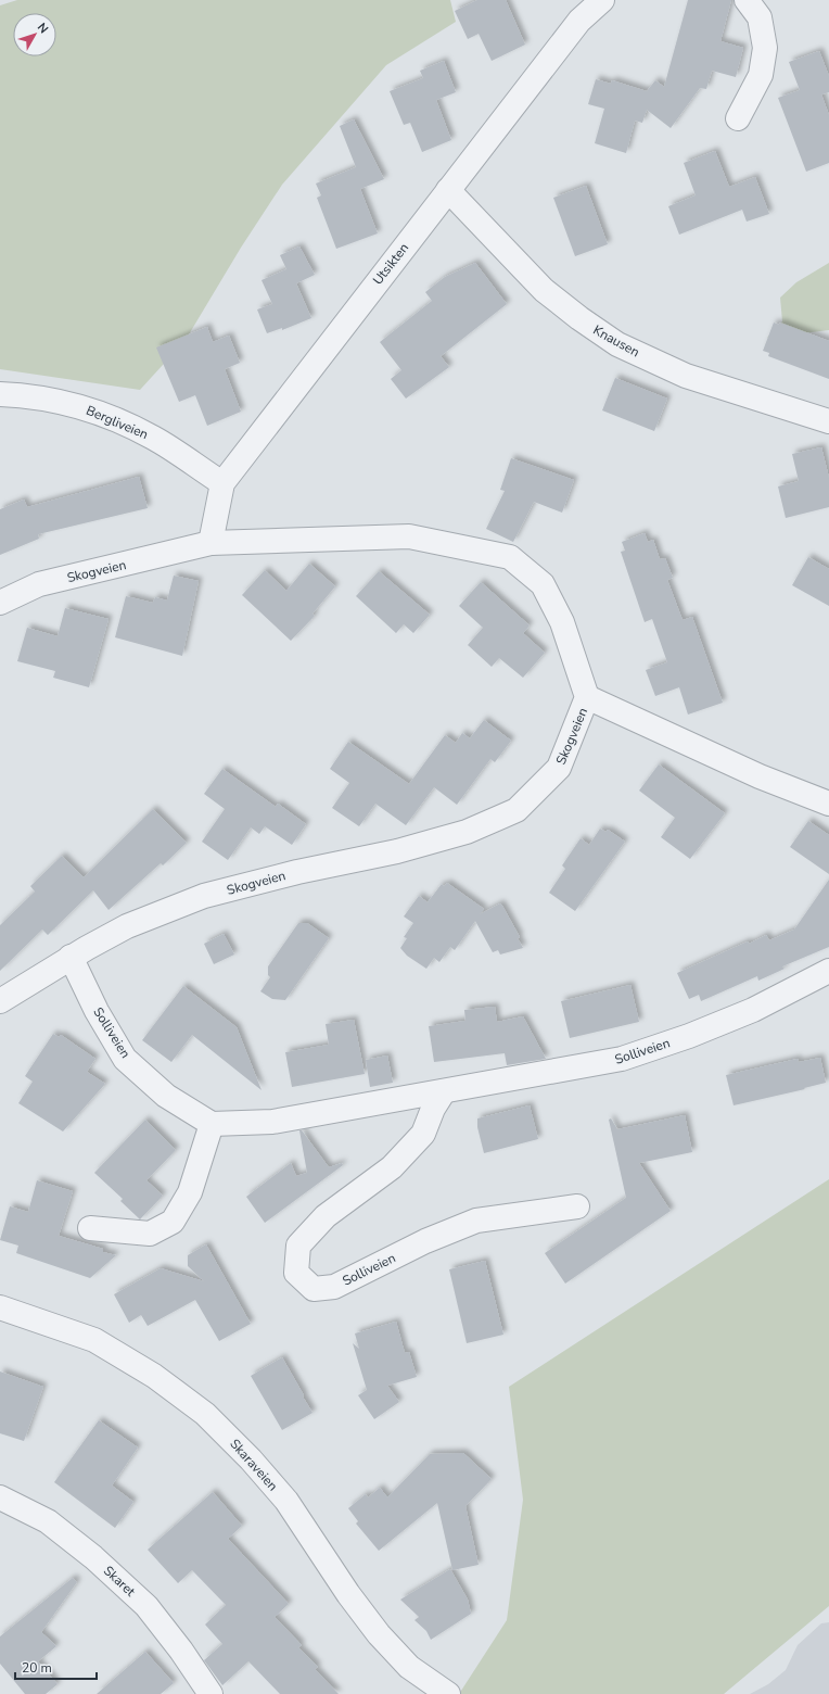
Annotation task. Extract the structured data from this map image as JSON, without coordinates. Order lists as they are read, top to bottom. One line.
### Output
{"streets":{"street":["Utsikten","Knausen","Bergliveien","Skogveien","Solliveien","Skaraveien","Skaret"]},"crossings":[["Utsikten","Knausen"],["Utsikten","Bergliveien"],["Utsikten","Skogveien"],["Skogveien","Solliveien"]],"scale_bar":"20 m","north":"top right"}
